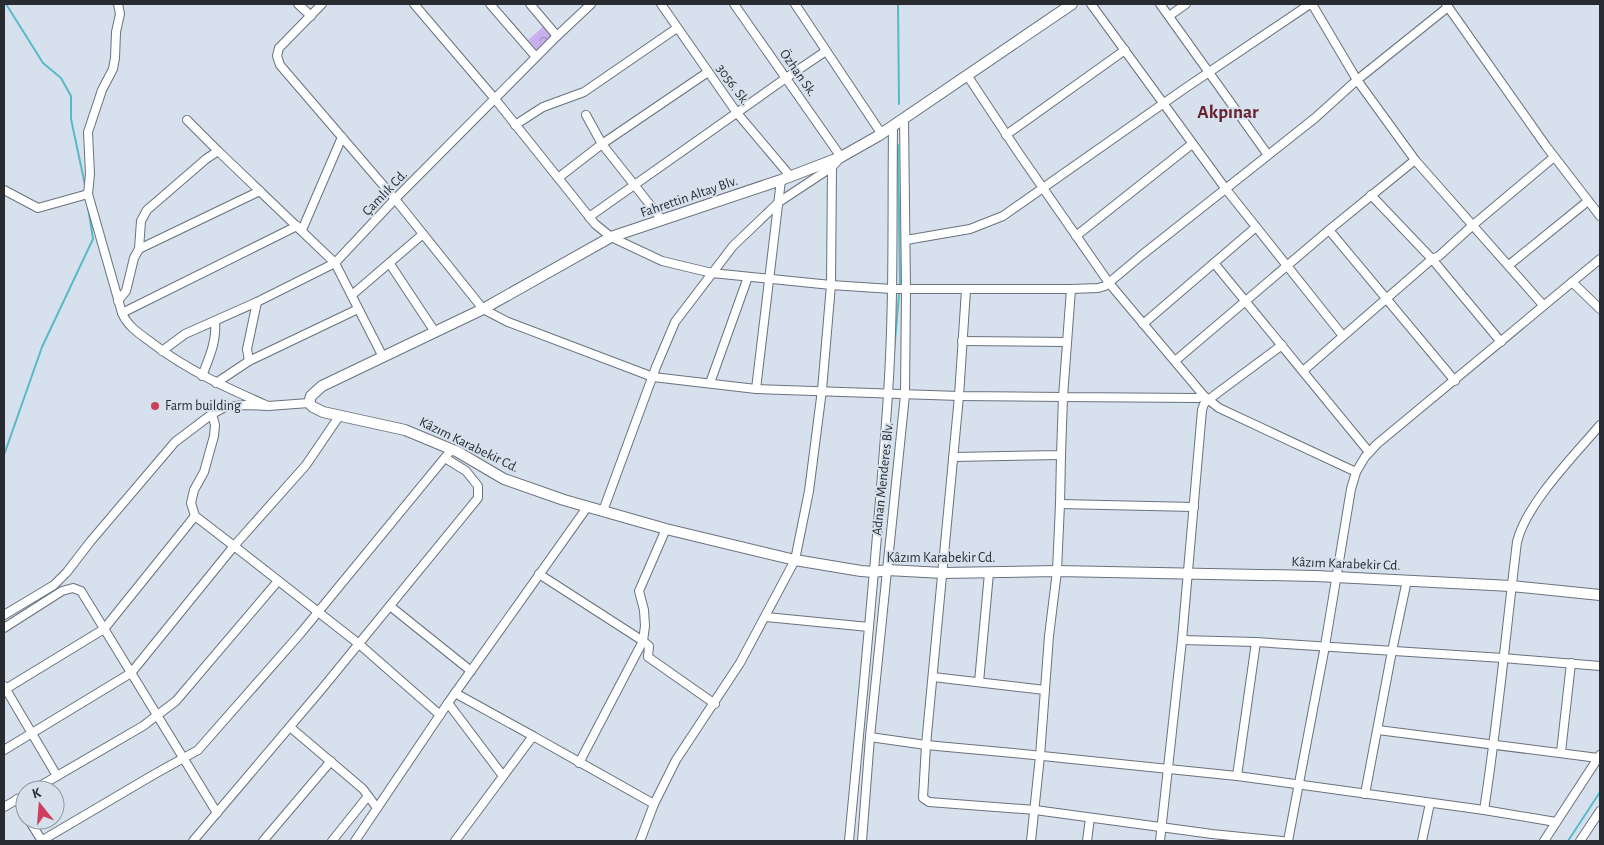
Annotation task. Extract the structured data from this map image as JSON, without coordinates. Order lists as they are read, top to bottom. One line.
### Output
{"streets":{"street":["Özhan Sk.","3056. Sk.","Çamlık Cd.","Fahrettin Altay Blv.","Kâzım Karabekir Cd.","Adnan Menderes Blv."]},"crossings":[["Özhan Sk.","Fahrettin Altay Blv."],["3056. Sk.","Fahrettin Altay Blv."],["Fahrettin Altay Blv.","Kâzım Karabekir Cd."],["Fahrettin Altay Blv.","Adnan Menderes Blv."],["Kâzım Karabekir Cd.","Adnan Menderes Blv."]],"districts":["Akpınar"],"places":["Farm building"],"north":"top"}
